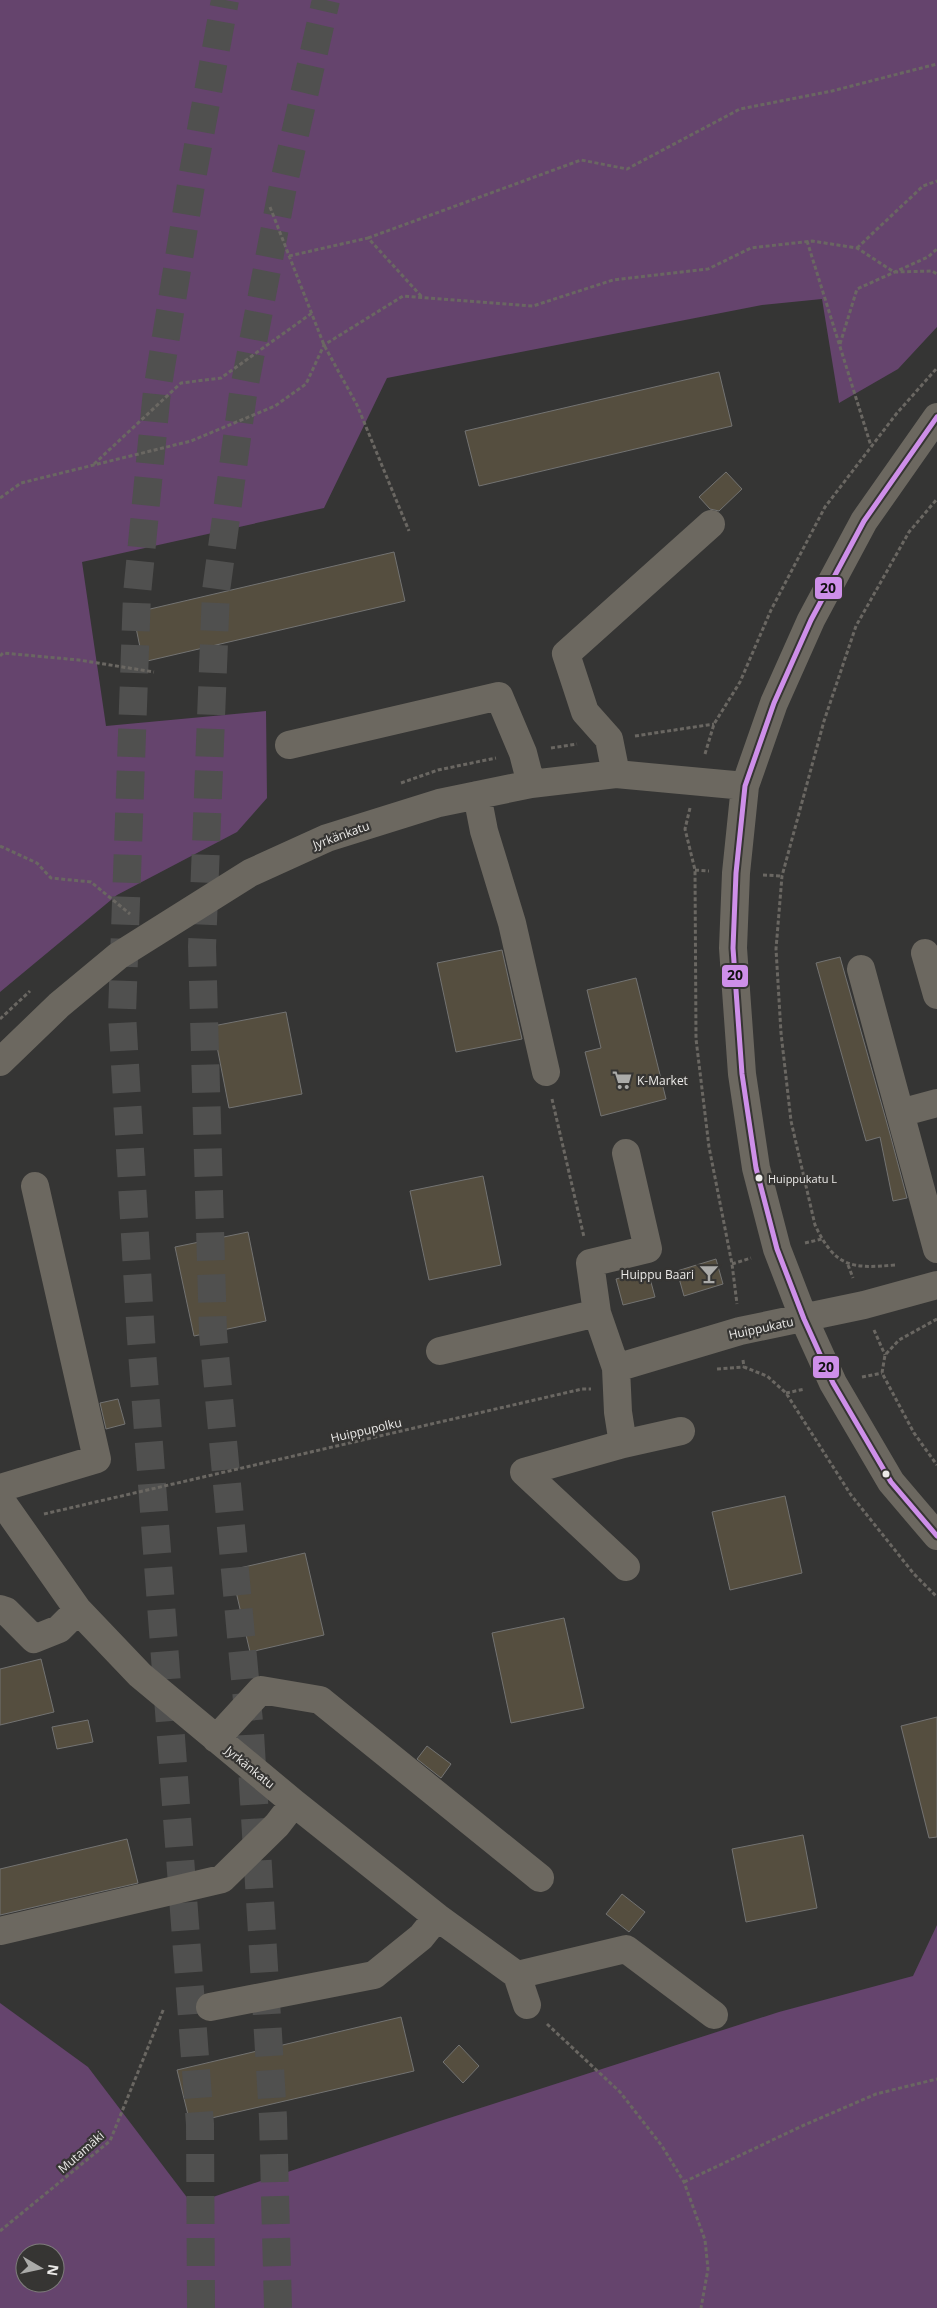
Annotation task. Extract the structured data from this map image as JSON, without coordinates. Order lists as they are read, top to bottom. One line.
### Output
{"streets":{"street":["Jyrkänkatu","Huippukatu"],"path":["Huippupolku","Mutamäki"]},"crossings":[["Jyrkänkatu","Huippupolku"],["Huippukatu","Huippupolku"]],"places":{"supermarket":["K-Market"],"other":["Huippukatu L"],"bar":["Huippu Baari"]},"lines":["transit line 20"],"north":"right"}
